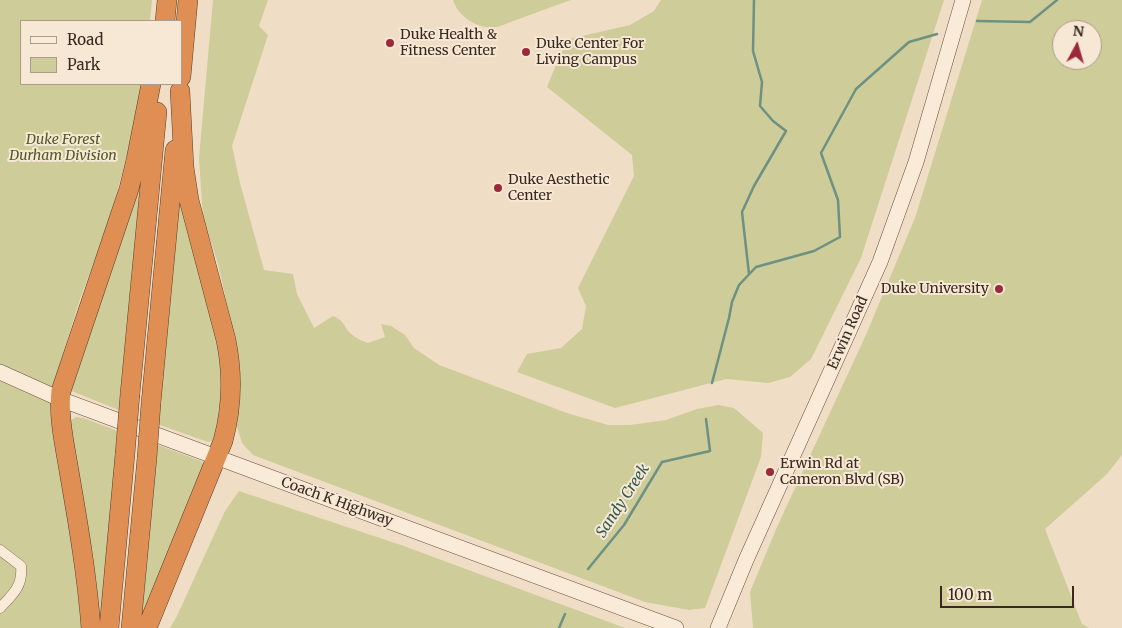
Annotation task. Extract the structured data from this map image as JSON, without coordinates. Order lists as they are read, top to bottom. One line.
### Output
{"streets":{"main road":["Erwin Road","Coach K Highway"]},"water":["Sandy Creek"],"parks":["Duke Forest Durham Division"],"places":["Duke Health & Fitness Center","Duke Center For Living Campus","Duke Aesthetic Center","Duke University","Erwin Rd at Cameron Blvd (SB)"],"legend":["Road","Park"],"scale_bar":"100 m","north":"top"}
